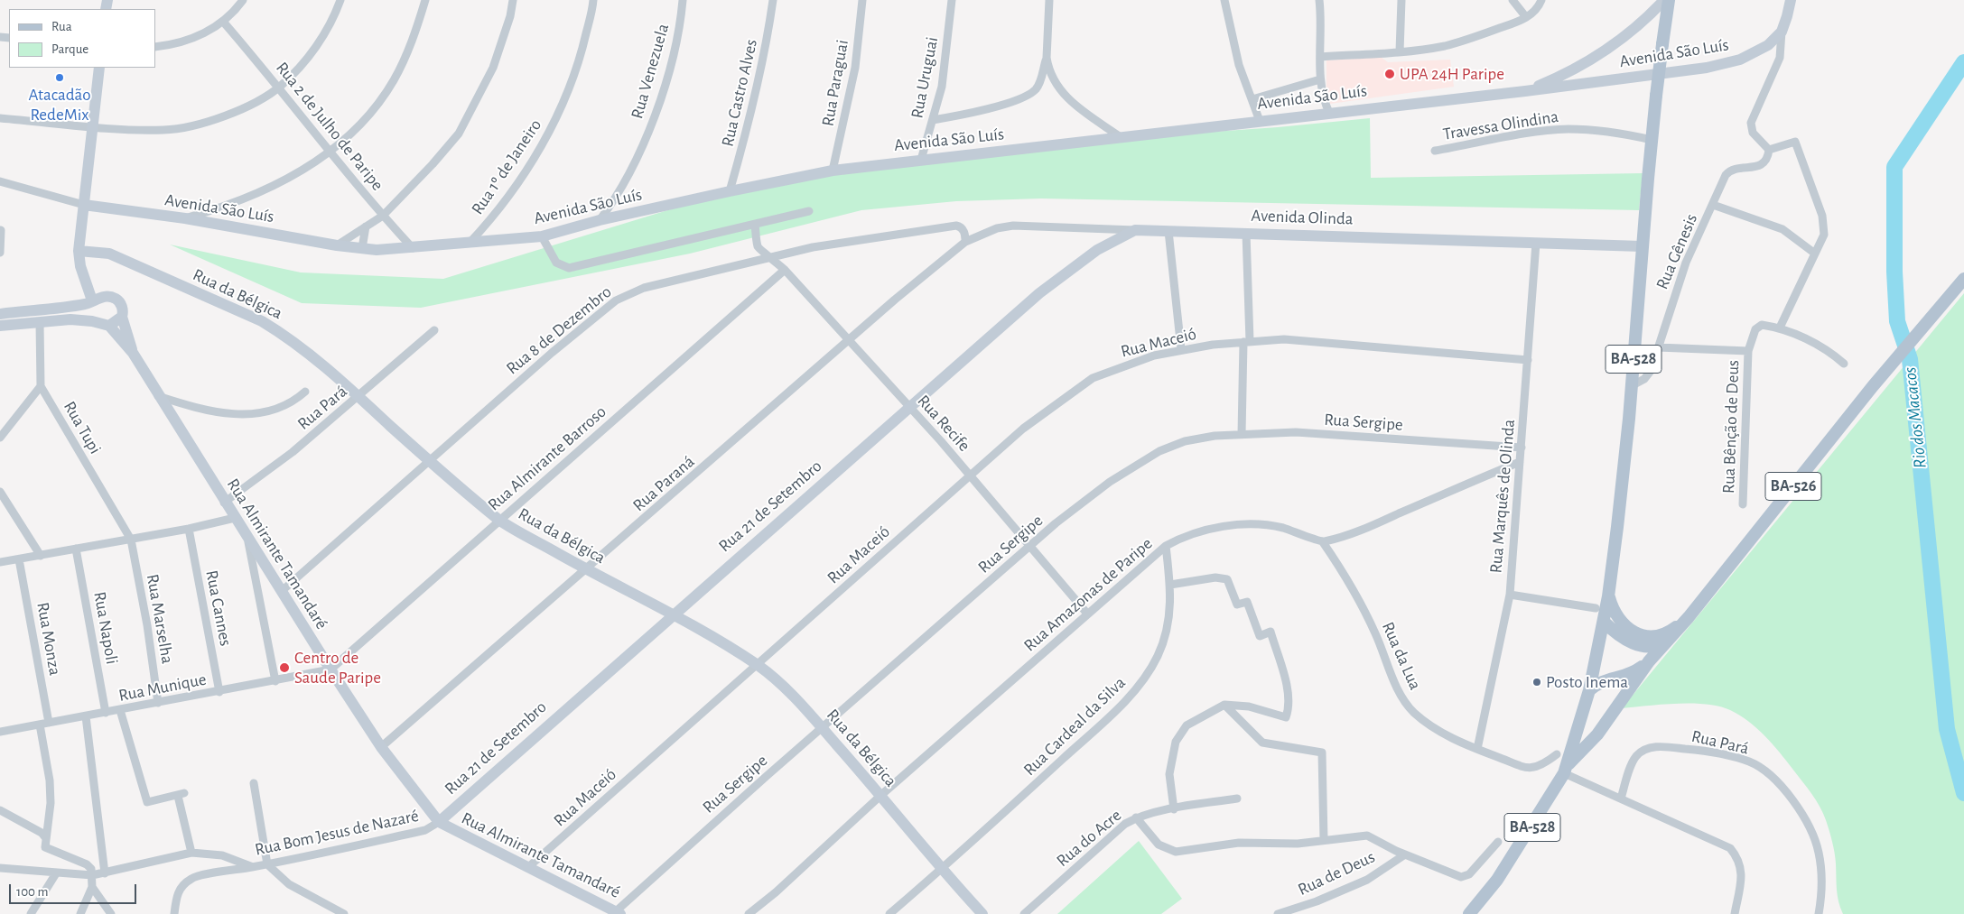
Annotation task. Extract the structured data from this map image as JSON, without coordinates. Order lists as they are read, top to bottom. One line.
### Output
{"streets":{"main road":["Avenida São Luís","Avenida Olinda","Rua da Bélgica","BA-528","BA-526","Rua 21 de Setembro","Rua Almirante Tamandaré"],"street":["Rua Venezuela","Rua Uruguai","Rua Paraguai","Rua Castro Alves","Travessa Olindina","Rua 2 de Julho de Paripe","Rua 1º de Janeiro","Rua Gênesis","Rua 8 de Dezembro","Rua Maceió","Rua Pará","Rua Sergipe","Rua Recife","Rua Bênção de Deus","Rua Tupi","Rua Almirante Barroso","Rua Paraná","Rua Marquês de Olinda","Rua Amazonas de Paripe","Rua Cannes","Rua Marselha","Rua Napoli","Rua Monza","Rua da Lua","Rua Munique","Rua Cardeal da Silva","Rua Bom Jesus de Nazaré","Rua do Acre","Rua de Deus"]},"crossings":[["Avenida São Luís","Rua Venezuela"],["Avenida São Luís","Rua Uruguai"],["Avenida São Luís","Rua Paraguai"],["Avenida São Luís","Rua Castro Alves"],["Avenida São Luís","Rua 2 de Julho de Paripe"],["Avenida São Luís","Rua 1º de Janeiro"],["Travessa Olindina","BA-528"],["Avenida Olinda","Rua 8 de Dezembro"],["Avenida Olinda","BA-528"],["Avenida Olinda","Rua Paraná"],["Avenida Olinda","Rua Marquês de Olinda"],["Avenida Olinda","Rua 21 de Setembro"],["Rua Gênesis","BA-528"],["Rua da Bélgica","Rua 8 de Dezembro"],["Rua da Bélgica","Rua Maceió"],["Rua da Bélgica","Rua Pará"],["Rua da Bélgica","Rua Sergipe"],["Rua da Bélgica","Rua Almirante Barroso"],["Rua da Bélgica","Rua Paraná"],["Rua da Bélgica","Rua 21 de Setembro"],["Rua da Bélgica","Rua Amazonas de Paripe"],["Rua da Bélgica","Rua Cardeal da Silva"],["Rua 8 de Dezembro","Rua Recife"],["Rua 8 de Dezembro","Rua Paraná"],["Rua 8 de Dezembro","Rua Almirante Tamandaré"],["Rua Maceió","Rua Recife"],["Rua Maceió","Rua Marquês de Olinda"],["Rua Maceió","Rua Almirante Tamandaré"],["BA-528","BA-526"],["Rua Pará","Rua Almirante Tamandaré"],["Rua Sergipe","Rua Recife"],["Rua Sergipe","Rua Marquês de Olinda"],["Rua Sergipe","Rua Almirante Tamandaré"],["Rua Recife","Rua Almirante Barroso"],["Rua Recife","Rua Paraná"],["Rua Recife","Rua 21 de Setembro"],["Rua Recife","Rua Amazonas de Paripe"],["Rua Tupi","Rua Marselha"],["Rua Almirante Barroso","Rua Almirante Tamandaré"],["Rua Almirante Barroso","Rua Munique"],["Rua Paraná","Rua Almirante Tamandaré"],["Rua Marquês de Olinda","Rua da Lua"],["Rua 21 de Setembro","Rua Almirante Tamandaré"],["Rua 21 de Setembro","Rua Bom Jesus de Nazaré"],["Rua Almirante Tamandaré","Rua Munique"],["Rua Almirante Tamandaré","Rua Bom Jesus de Nazaré"],["Rua Amazonas de Paripe","Rua da Lua"],["Rua Amazonas de Paripe","Rua Cardeal da Silva"],["Rua Cannes","Rua Munique"],["Rua Marselha","Rua Munique"],["Rua Napoli","Rua Munique"],["Rua Monza","Rua Munique"]],"water":["Rio dos Macacos"],"places":["UPA 24H Paripe","Atacadão RedeMix","Centro de Saude Paripe","Posto Inema"],"legend":["Rua","Parque"],"scale_bar":"100 m"}
